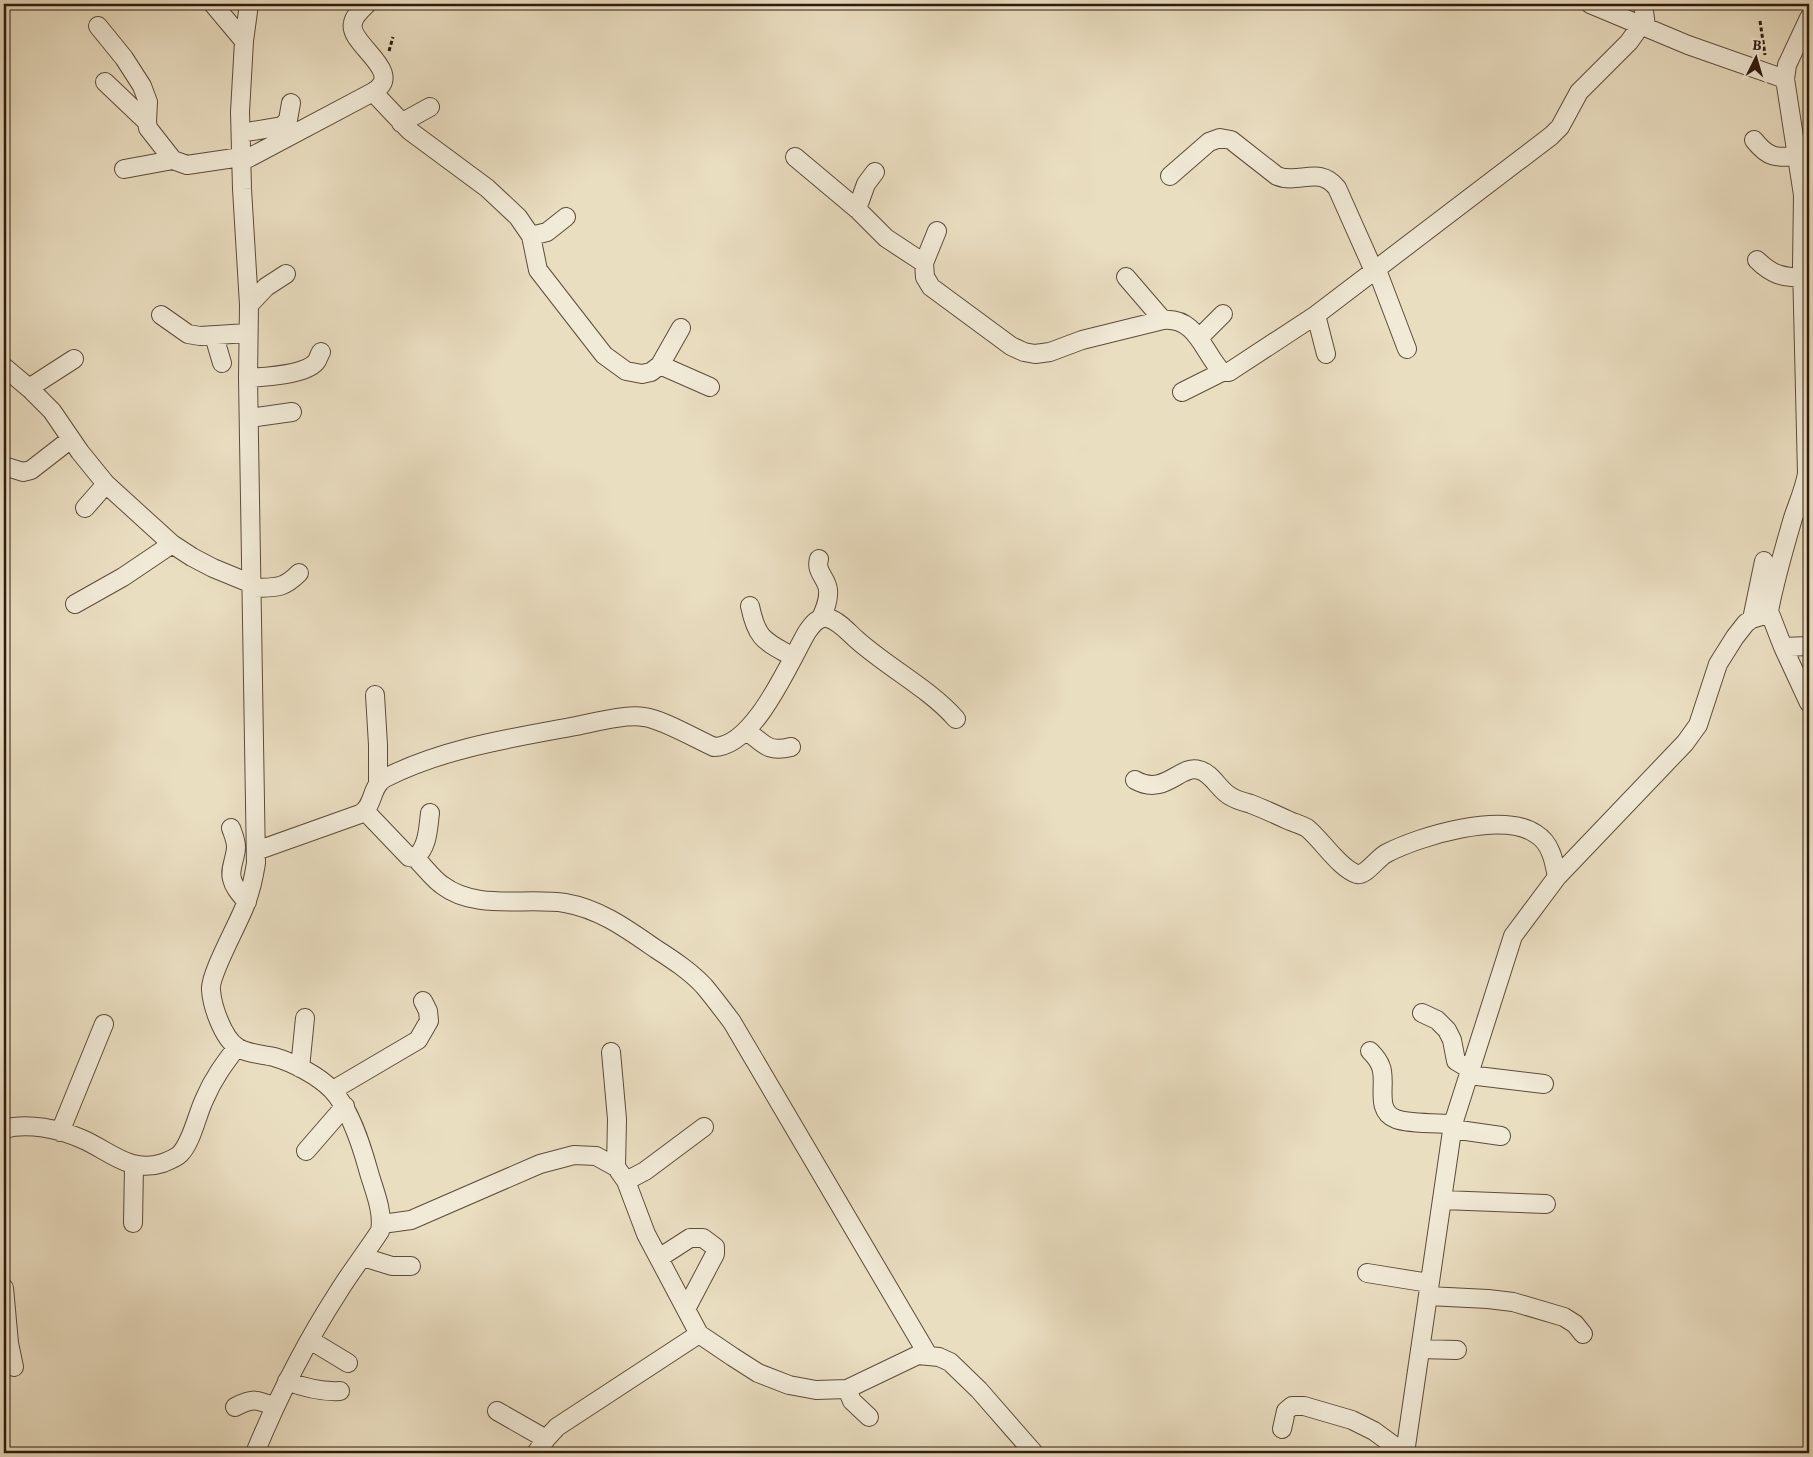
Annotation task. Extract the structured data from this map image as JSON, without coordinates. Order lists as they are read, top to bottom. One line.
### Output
{"north":"top"}
